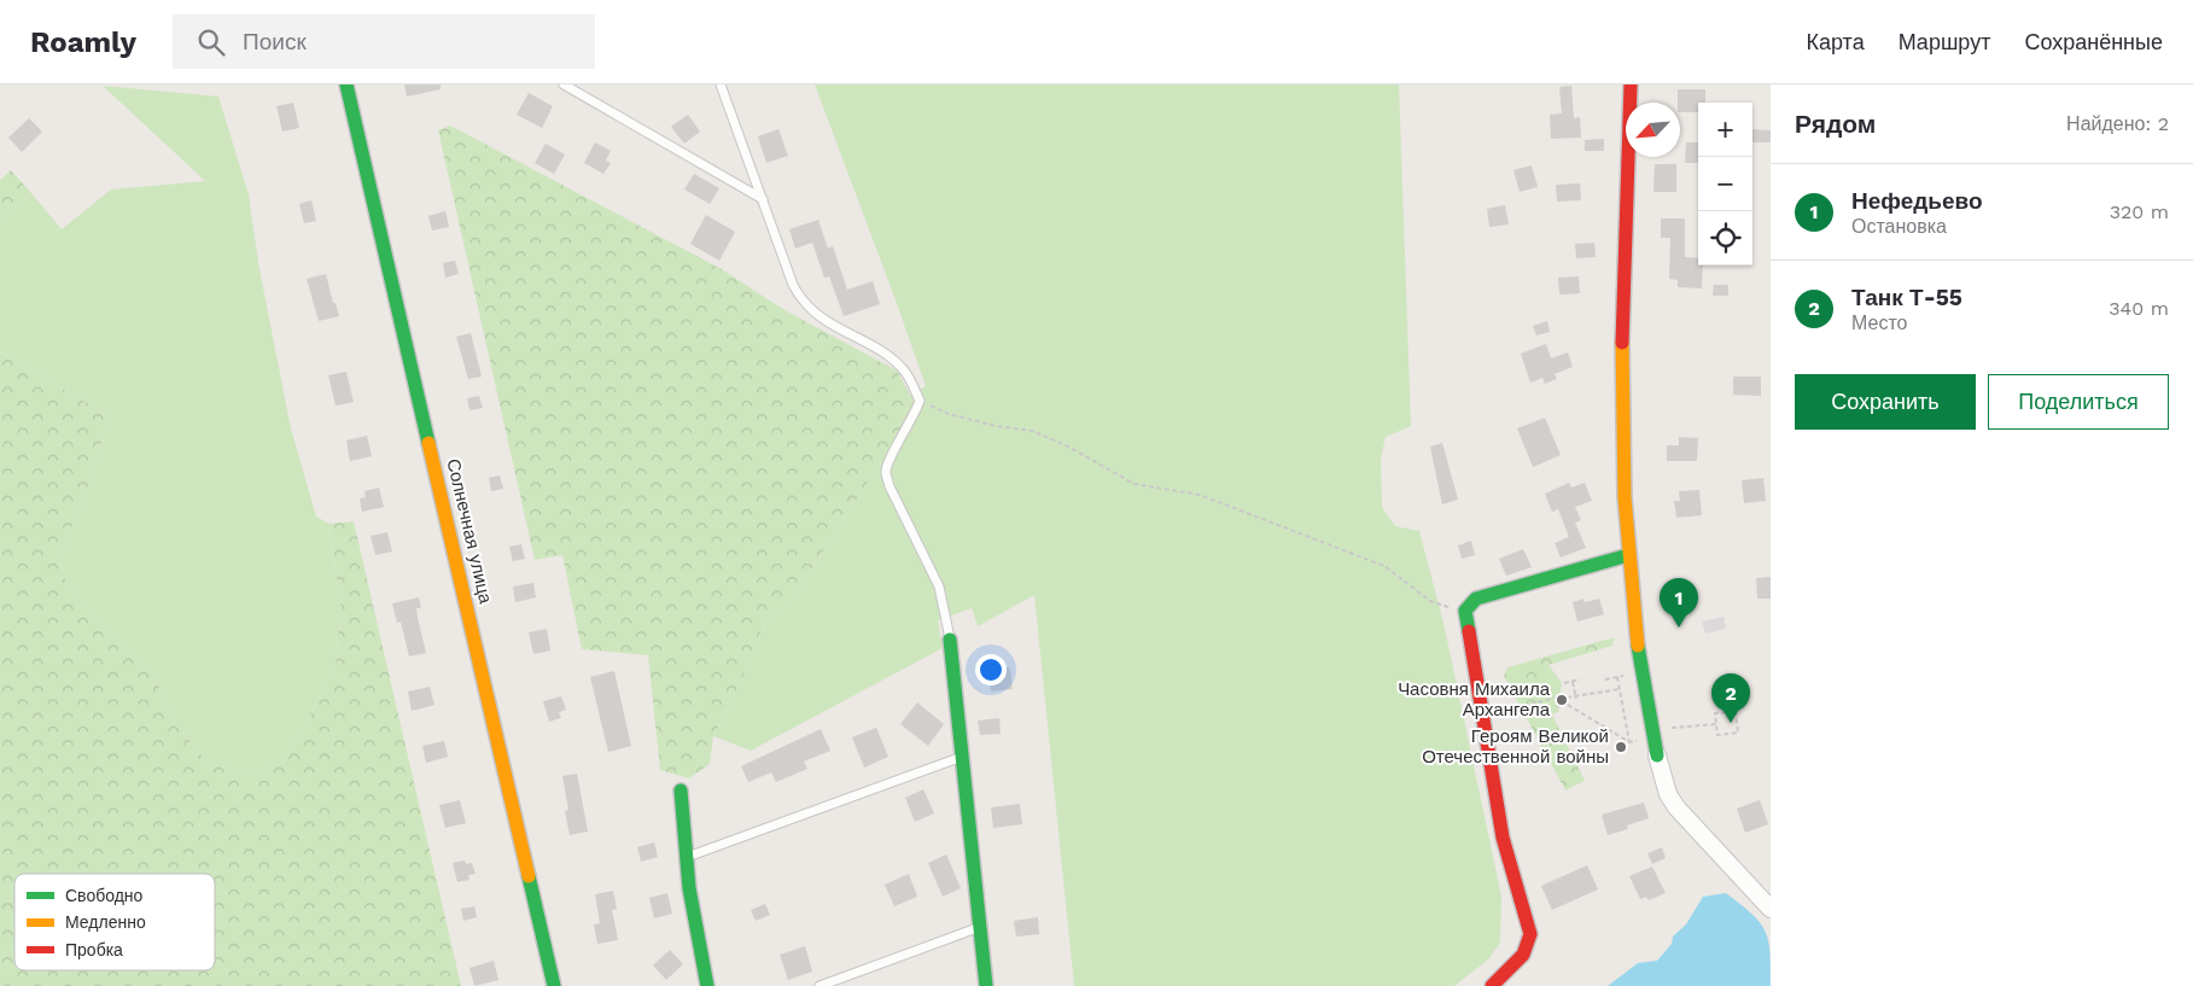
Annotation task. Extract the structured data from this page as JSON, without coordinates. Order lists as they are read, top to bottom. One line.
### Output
{"streets":{"street":["Солнечная улица"]},"places":["Часовня Михаила Архангела","Героям Великой Отечественной войны"],"legend":["Свободно","Медленно","Пробка"],"north":"bottom left","page":{"header":"Roamly","search":"Поиск","nav":["Карта","Маршрут","Сохранённые"],"heading":["Рядом","Найдено: 2"],"map_buttons":["+","−"],"list":[{"mark":"1","name":"Нефедьево","note":"Остановка","value":"320 m"},{"mark":"2","name":"Танк Т-55","note":"Место","value":"340 m"}],"buttons":["Сохранить","Поделиться"],"pins":["1","2"]}}
